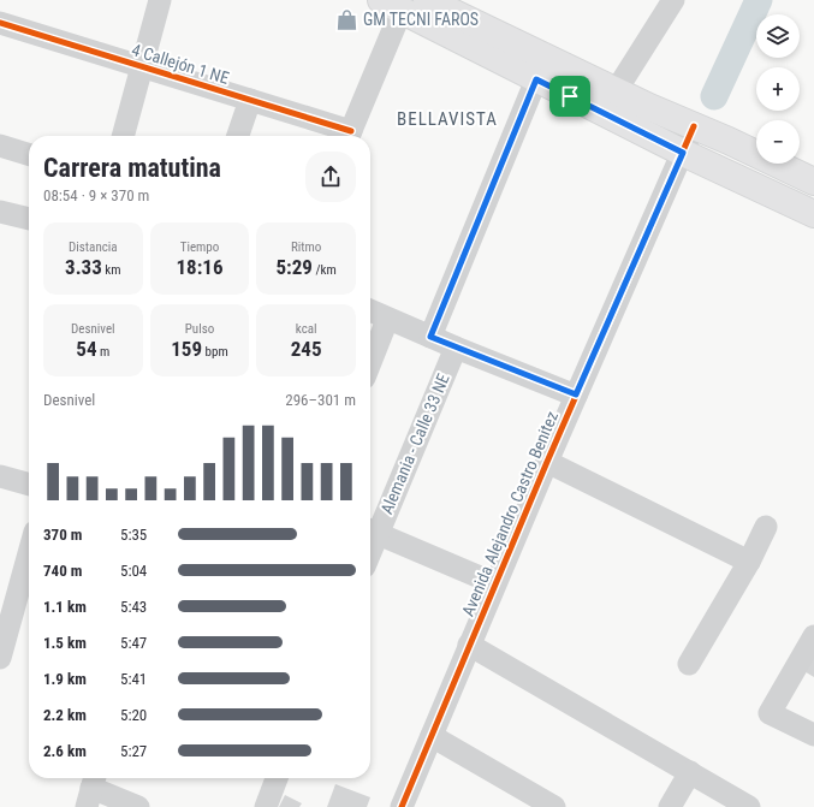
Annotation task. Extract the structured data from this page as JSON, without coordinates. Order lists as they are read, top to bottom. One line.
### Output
{"streets":{"street":["4 Callejón 1 NE","Alemania - Calle 33 NE","Avenida Alejandro Castro Benitez"]},"districts":["BELLAVISTA"],"places":{"shop":["GM TECNI FAROS"]},"page":{"map_buttons":["+","−"],"heading":["Carrera matutina","08:54 · 9 × 370 m"],"stats":[["Distancia","3.33 km"],["Tiempo","18:16"],["Ritmo","5:29 /km"],["Desnivel","54 m"],["Pulso","159 bpm"],["kcal","245"]],"chart":["Desnivel","296–301 m"],"list":[{"name":"370 m","note":"5:35"},{"name":"740 m","note":"5:04"},{"name":"1.1 km","note":"5:43"},{"name":"1.5 km","note":"5:47"},{"name":"1.9 km","note":"5:41"},{"name":"2.2 km","note":"5:20"},{"name":"2.6 km","note":"5:27"}]}}
